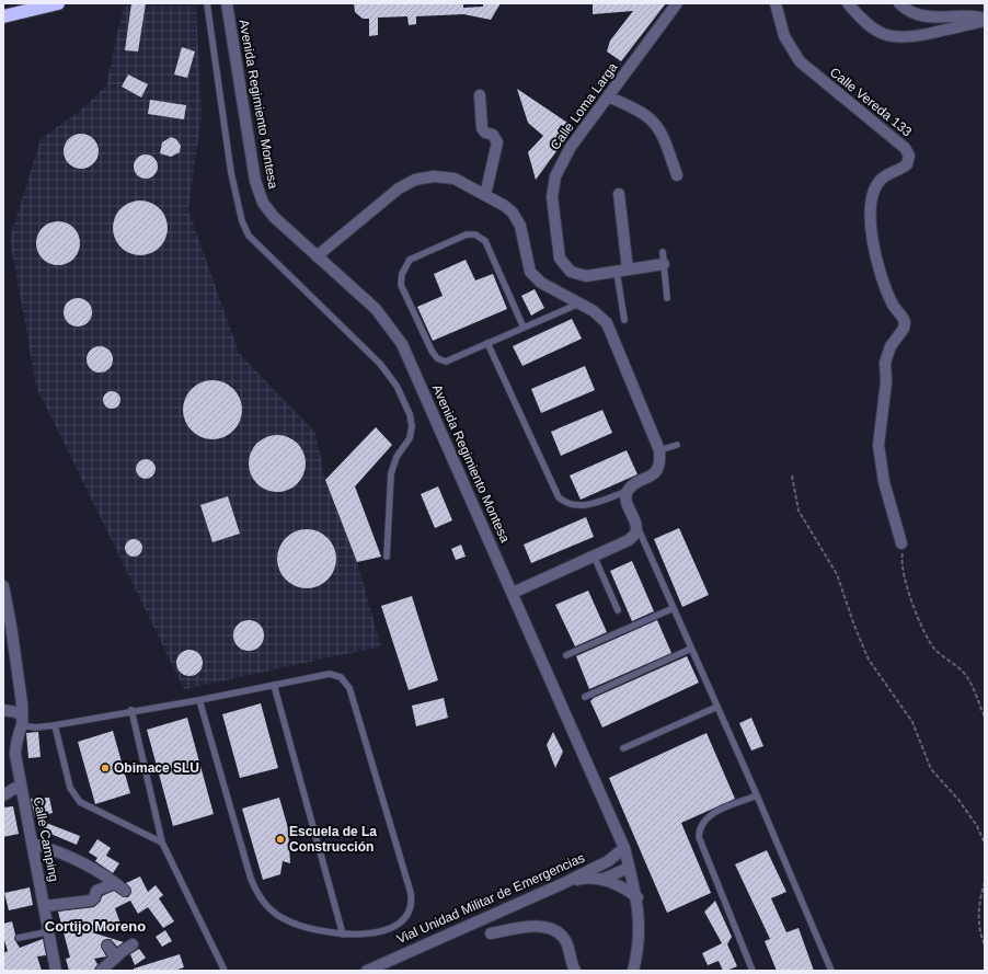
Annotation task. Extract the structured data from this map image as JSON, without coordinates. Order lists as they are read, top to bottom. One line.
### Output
{"streets":{"street":["Calle Vereda 133","Avenida Regimiento Montesa","Calle Loma Larga","Calle Camping","Vial Unidad Militar de Emergencias"]},"crossings":[["Avenida Regimiento Montesa","Vial Unidad Militar de Emergencias"]],"districts":["Cortijo Moreno"],"places":["Obimace SLU","Escuela de La Construcción"]}
